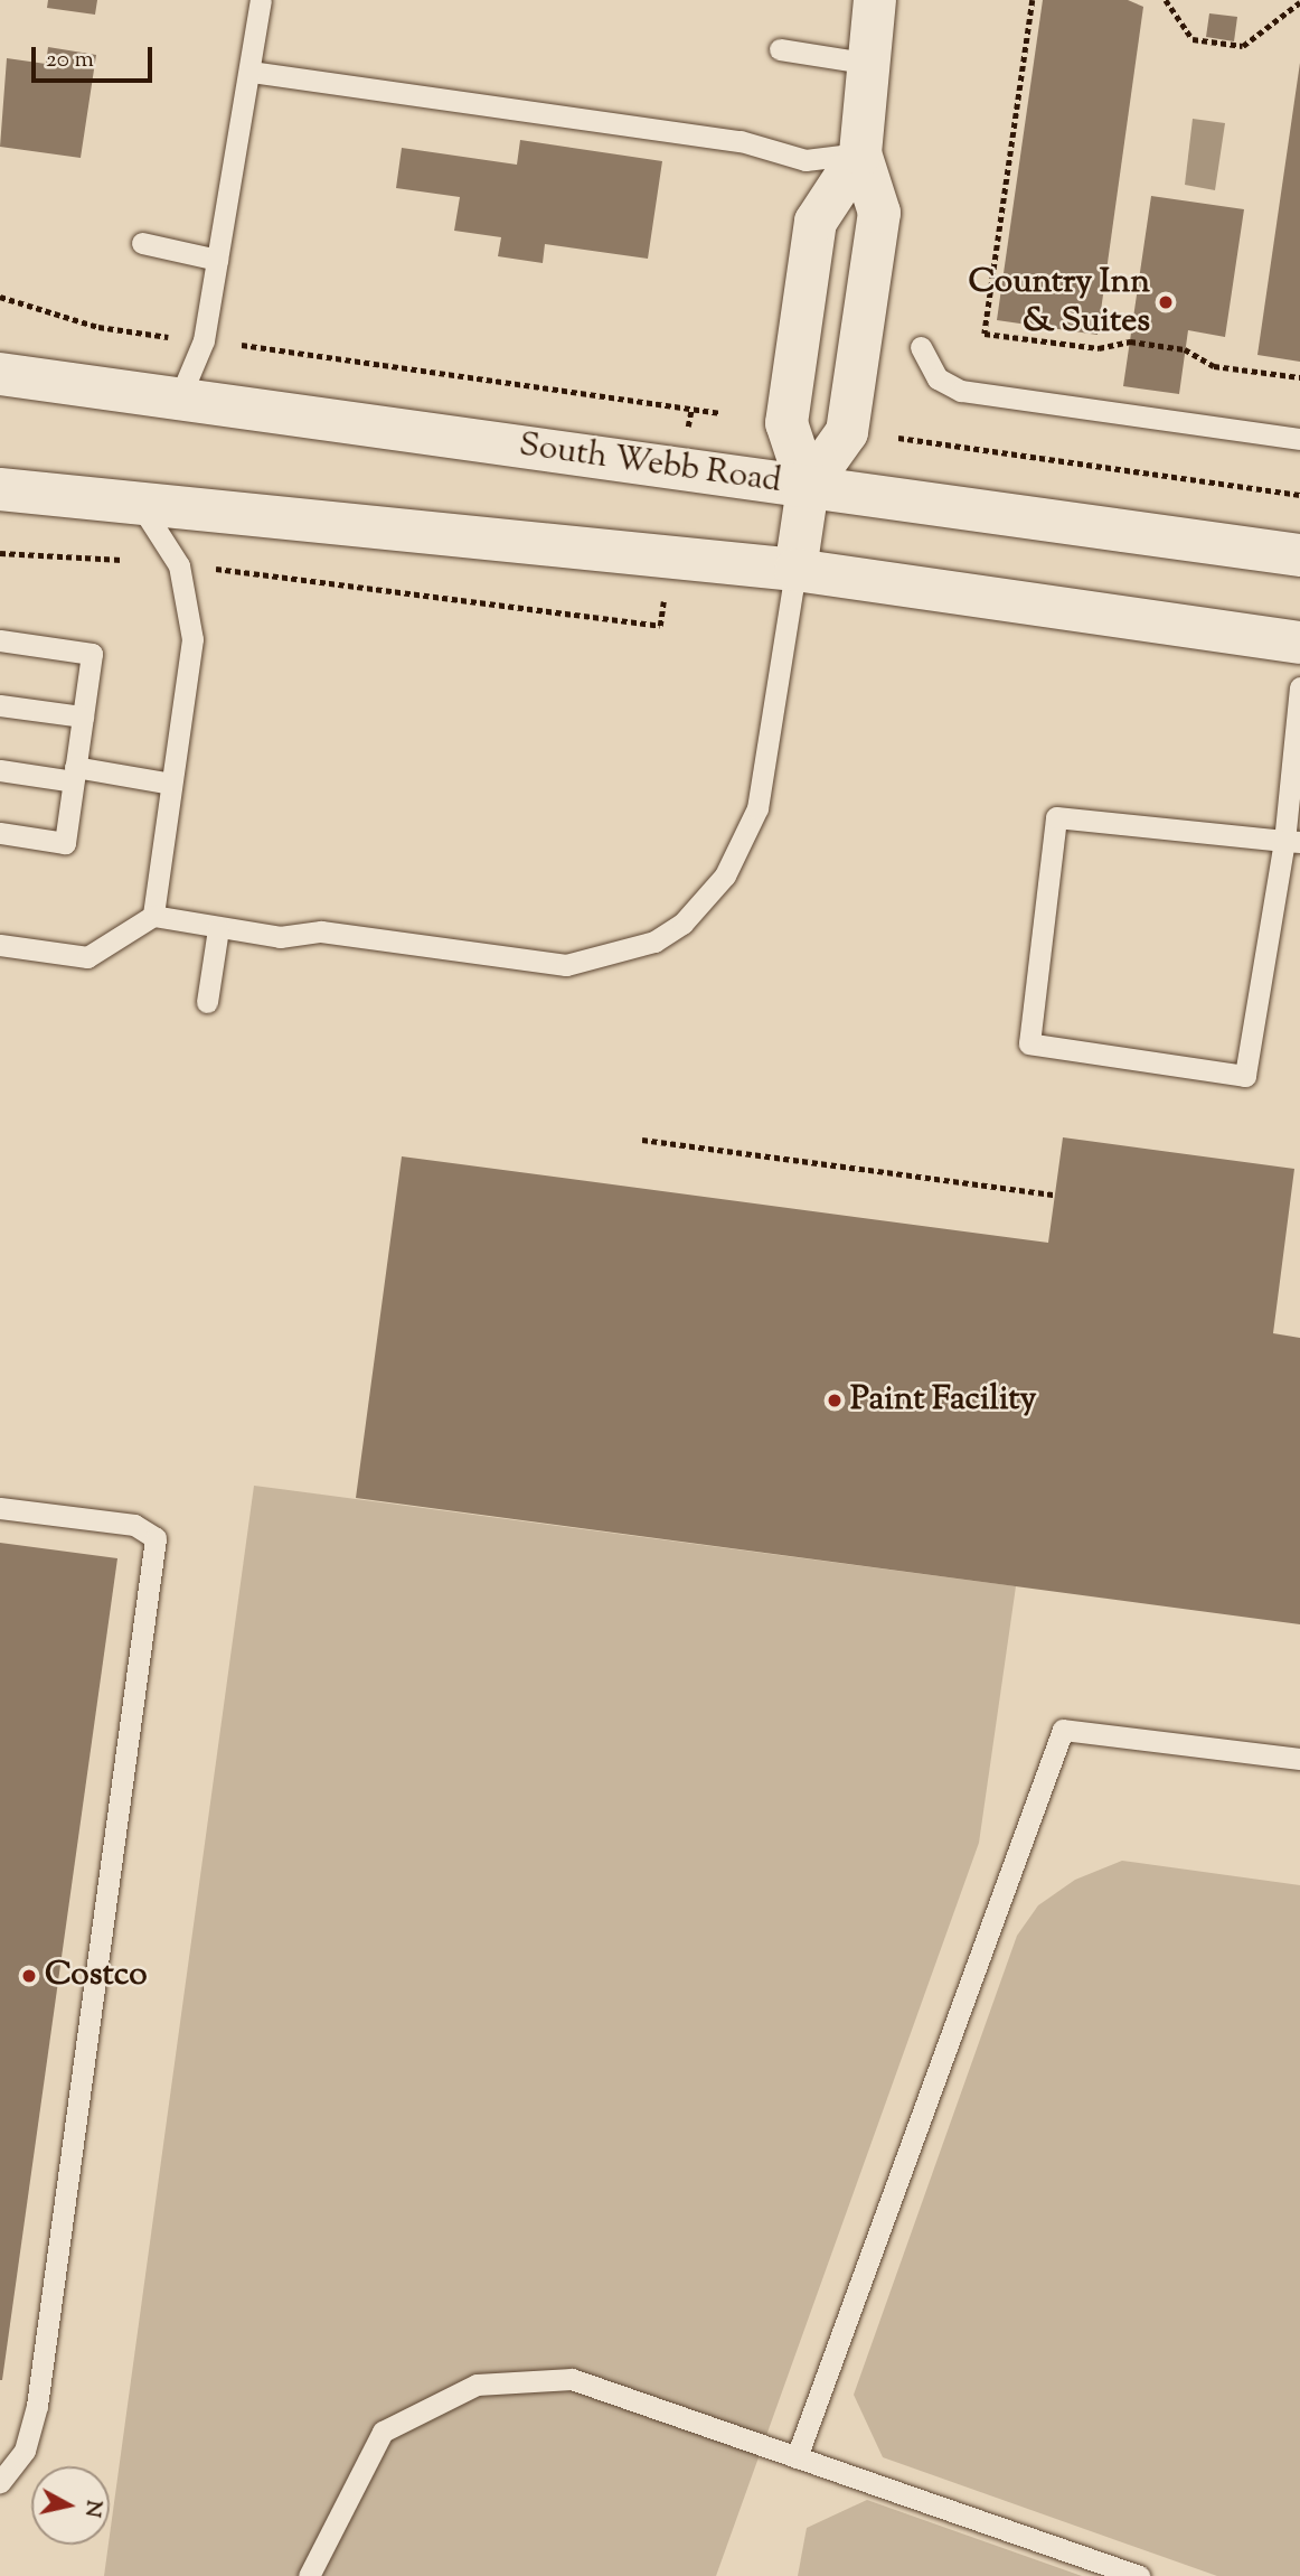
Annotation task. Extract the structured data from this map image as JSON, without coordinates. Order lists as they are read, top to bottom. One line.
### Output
{"streets":{"main road":["South Webb Road"]},"places":["Country Inn & Suites","Paint Facility","Costco"],"scale_bar":"20 m","north":"right"}
